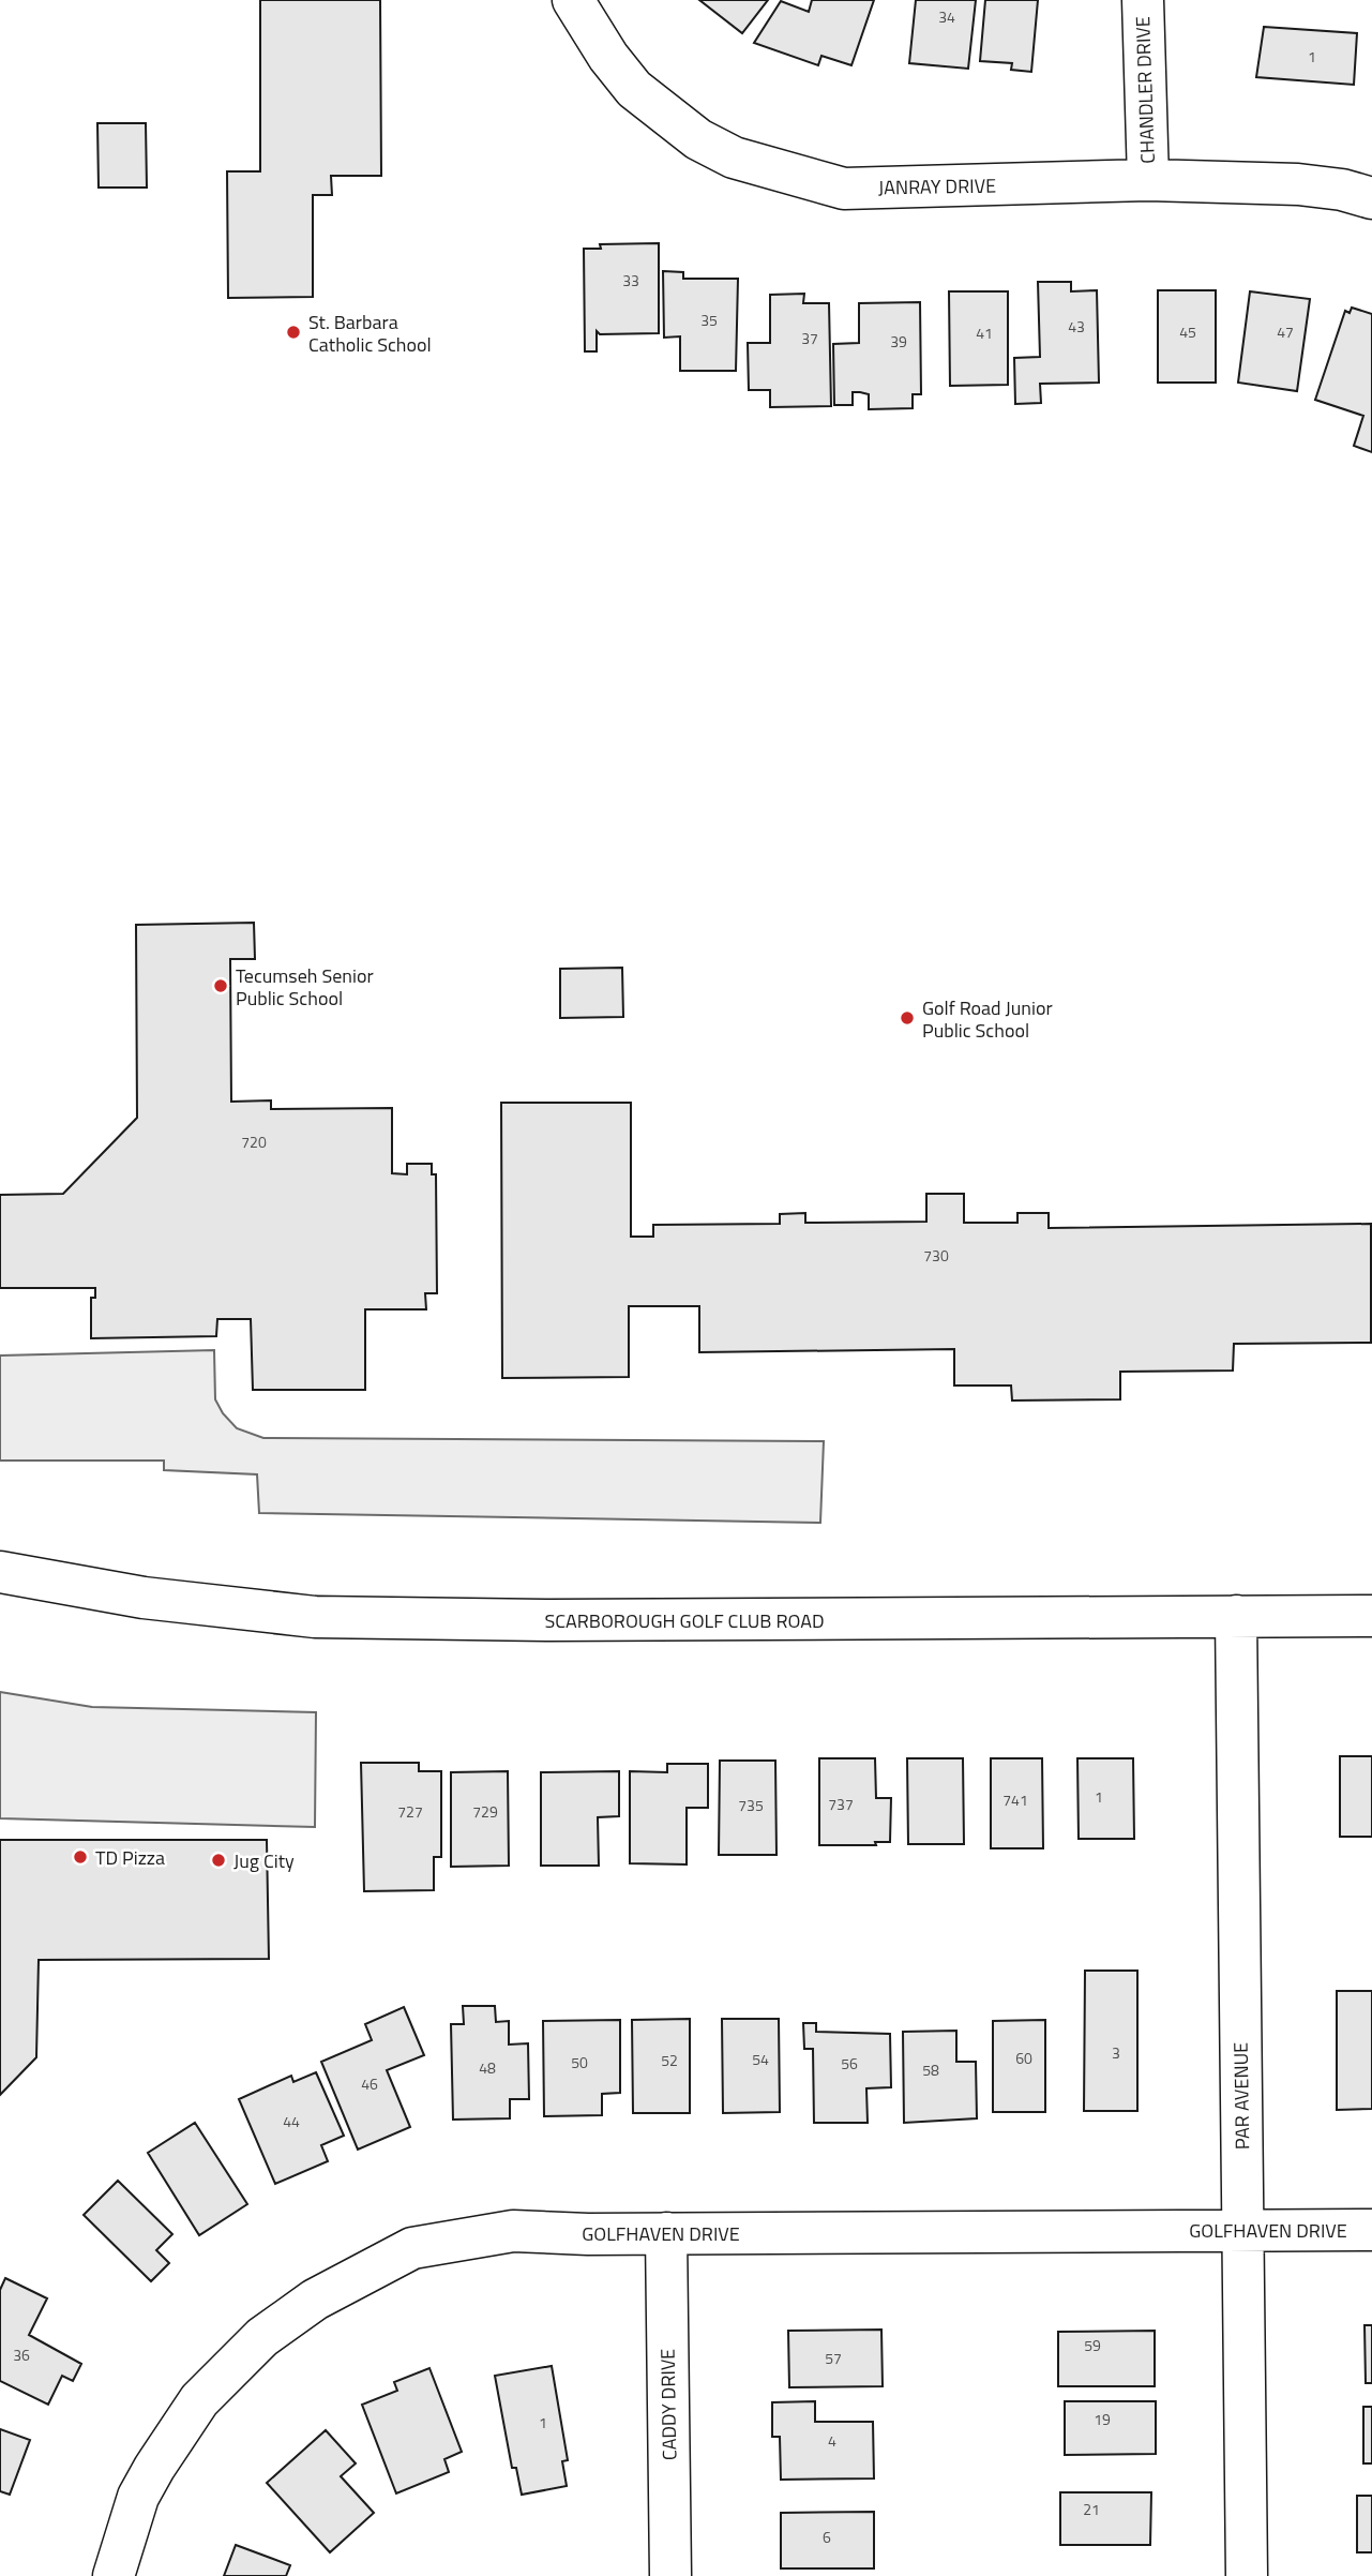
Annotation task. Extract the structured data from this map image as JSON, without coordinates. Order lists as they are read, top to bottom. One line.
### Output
{"streets":{"street":["CHANDLER DRIVE","JANRAY DRIVE","SCARBOROUGH GOLF CLUB ROAD","PAR AVENUE","GOLFHAVEN DRIVE","CADDY DRIVE"]},"crossings":[["CHANDLER DRIVE","JANRAY DRIVE"],["SCARBOROUGH GOLF CLUB ROAD","PAR AVENUE"],["PAR AVENUE","GOLFHAVEN DRIVE"],["GOLFHAVEN DRIVE","CADDY DRIVE"]],"places":["St. Barbara Catholic School","Tecumseh Senior Public School","Golf Road Junior Public School","TD Pizza","Jug City"],"house_numbers":["34","1","33","35","43","45","47","41","37","39","720","730","1","741","737","735","727","729","3","60","54","52","50","56","48","58","46","44","59","36","57","19","1","4","21","6"]}
